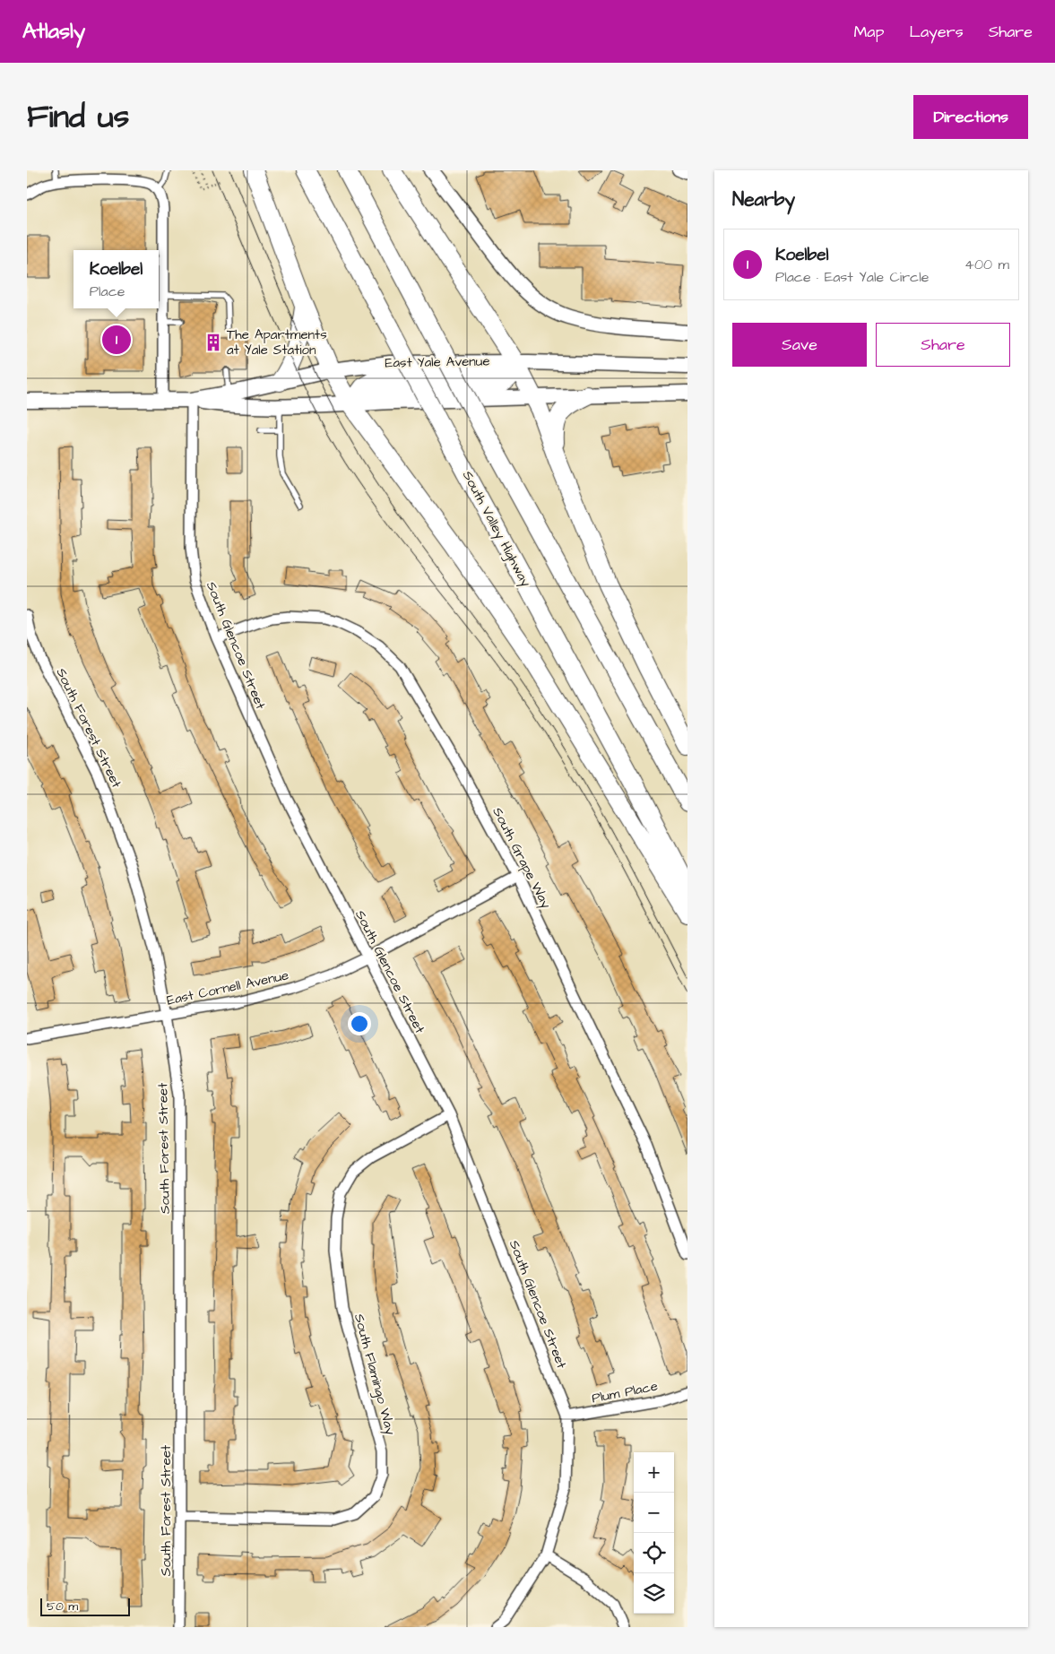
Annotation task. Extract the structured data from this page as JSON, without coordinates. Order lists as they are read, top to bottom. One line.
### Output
{"streets":{"highway":["South Valley Highway"],"main road":["East Yale Avenue"],"street":["South Glencoe Street","South Forest Street","South Grape Way","East Cornell Avenue","South Flamingo Way","Plum Place"]},"crossings":[["East Yale Avenue","South Glencoe Street"],["South Glencoe Street","South Grape Way"],["South Glencoe Street","East Cornell Avenue"],["South Glencoe Street","South Flamingo Way"],["South Glencoe Street","Plum Place"],["South Forest Street","East Cornell Avenue"],["South Forest Street","South Flamingo Way"],["South Grape Way","East Cornell Avenue"]],"places":{"building":["The Apartments at Yale Station"]},"scale_bar":"50 m","page":{"header":"Atlasly","nav":["Map","Layers","Share"],"title":"Find us","buttons":["Directions",["Save","Share"]],"heading":"Nearby","list":[{"mark":"1","name":"Koelbel","note":"Place · East Yale Circle","value":"400 m"}],"popup":["Koelbel","Place"],"pins":"1","map_buttons":["+","−"],"scale":"50 m"}}
